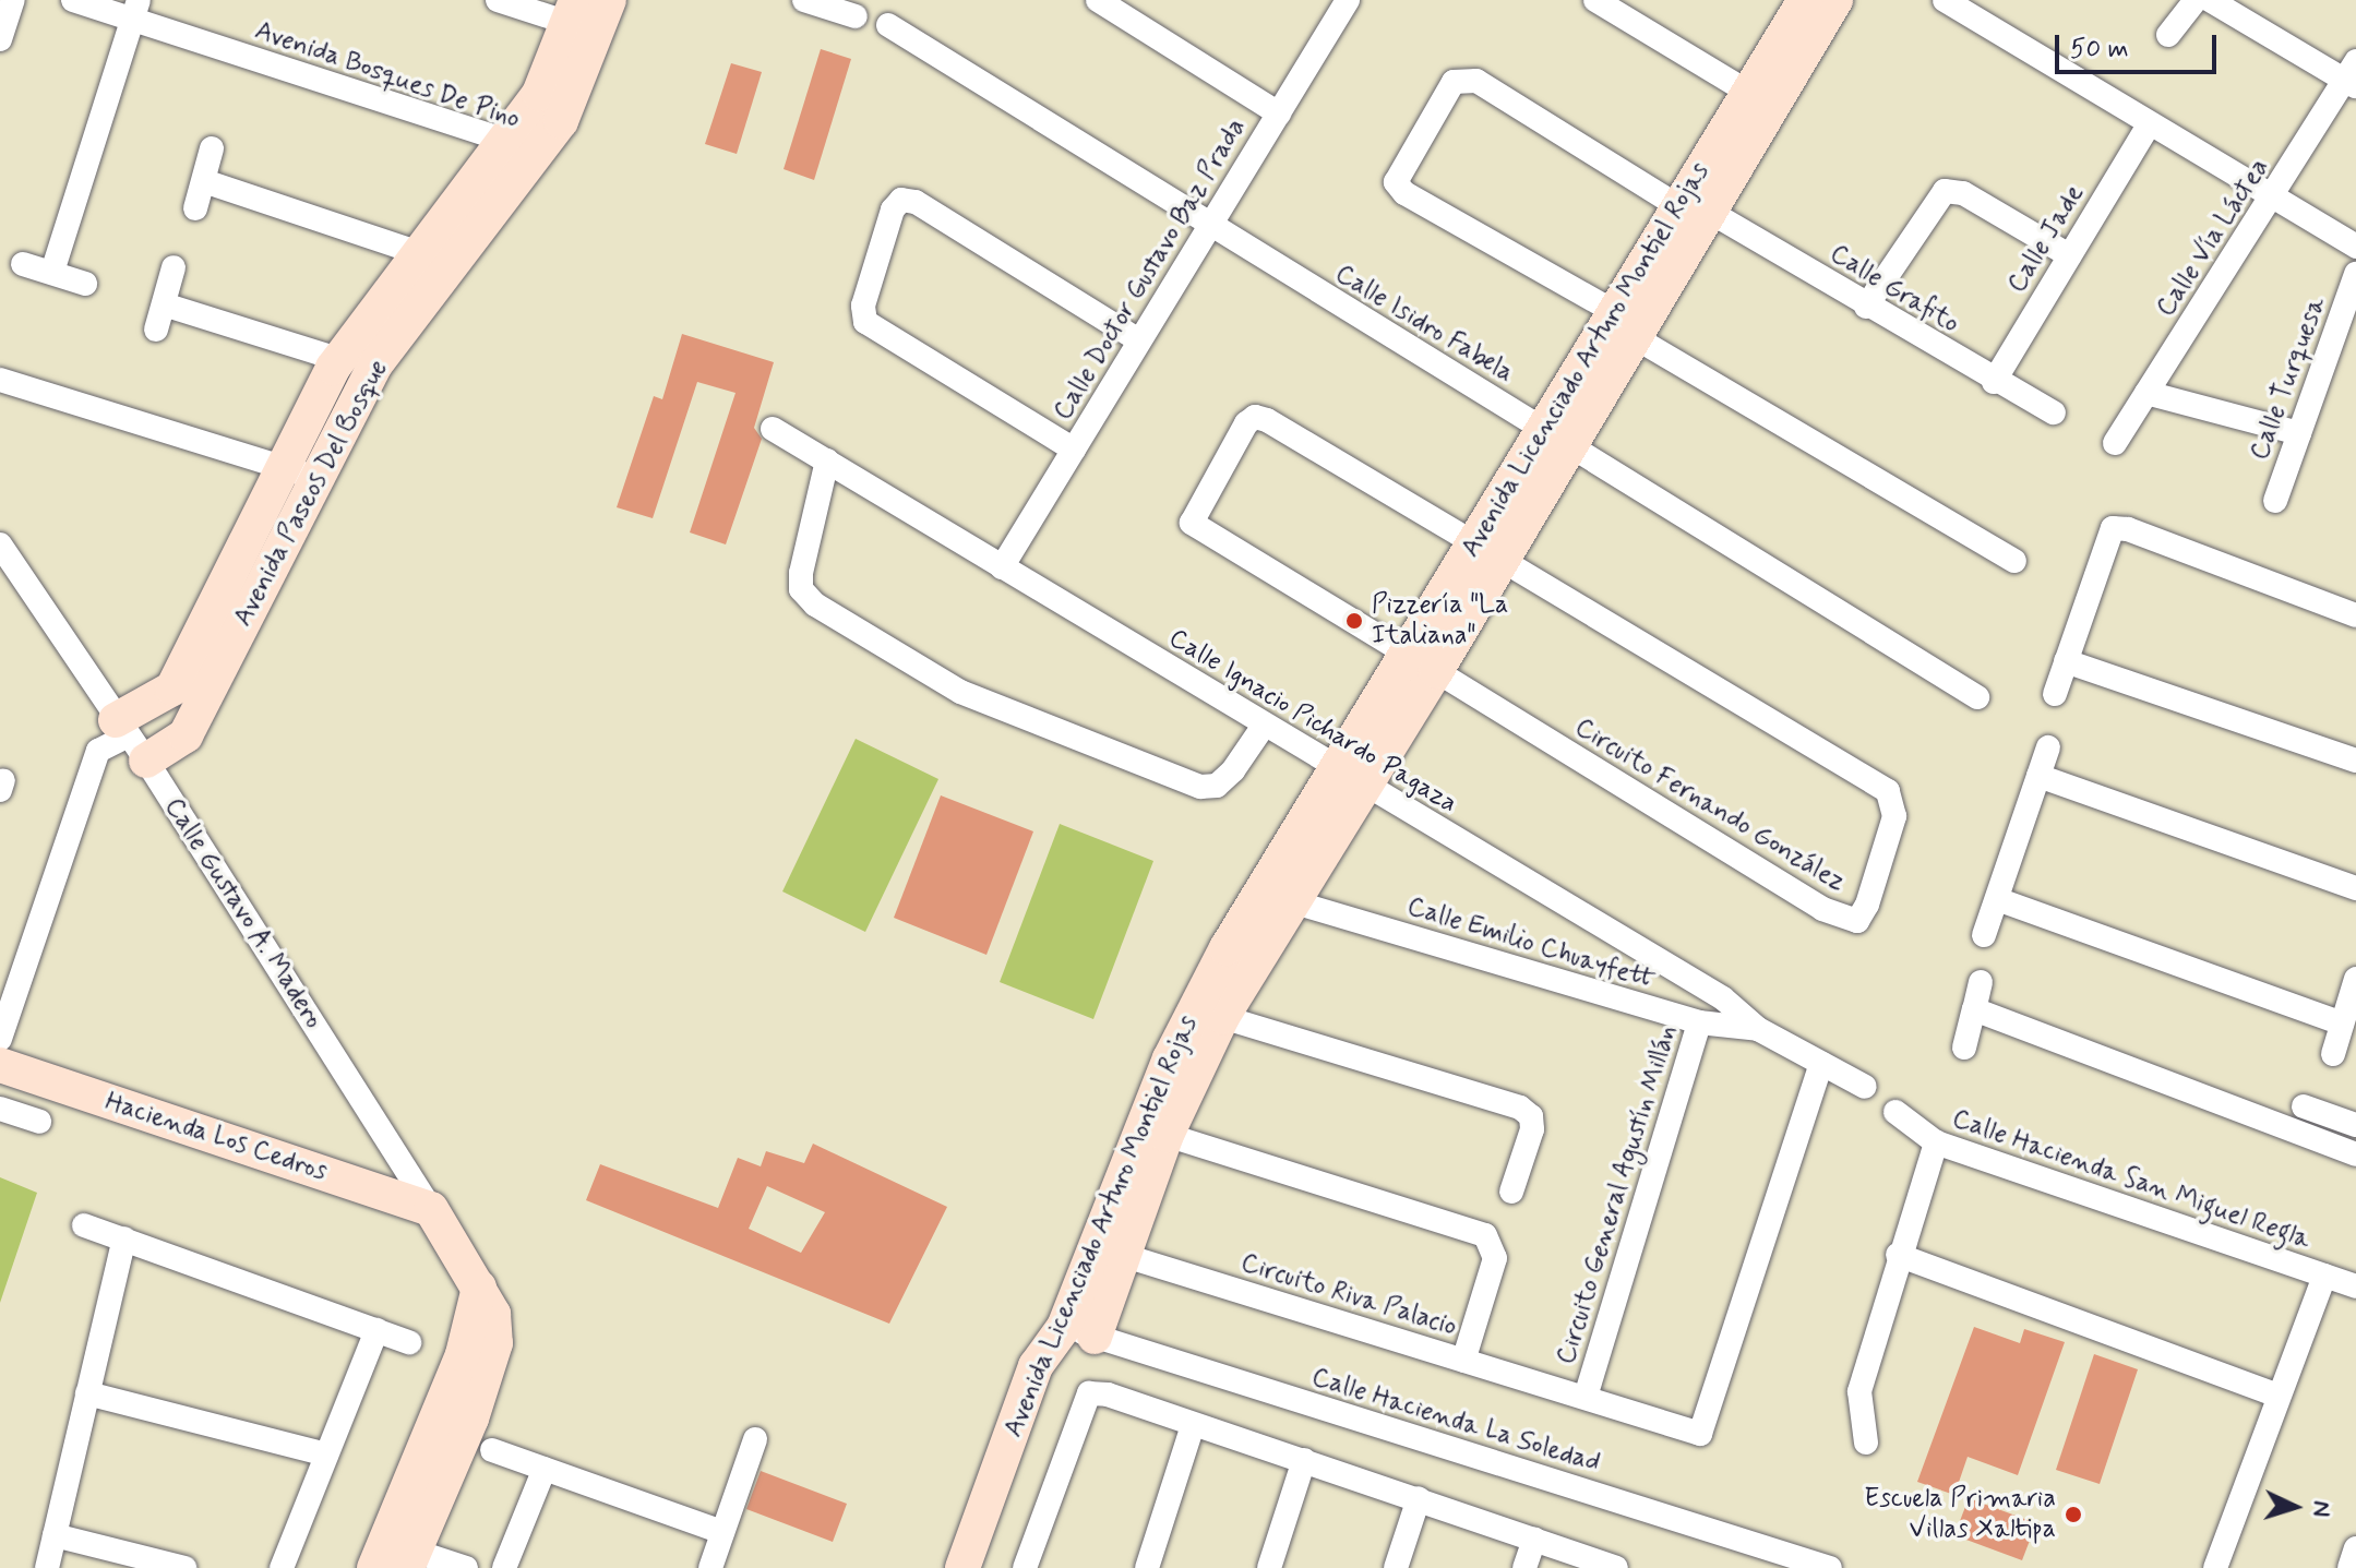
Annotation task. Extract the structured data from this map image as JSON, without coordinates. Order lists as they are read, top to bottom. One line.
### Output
{"streets":{"main road":["Avenida Licenciado Arturo Montiel Rojas","Avenida Paseos Del Bosque","Calle Gustavo A. Madero","Hacienda Los Cedros"],"street":["Avenida Bosques De Pino","Calle Vía Láctea","Calle Jade","Calle Doctor Gustavo Baz Prada","Calle Grafito","Calle Isidro Fabela","Calle Turquesa","Calle Ignacio Pichardo Pagaza","Circuito Fernando González","Calle Emilio Chuayfett","Calle Hacienda San Miguel Regla","Circuito General Agustín Millán","Circuito Riva Palacio","Calle Hacienda La Soledad"]},"crossings":[["Avenida Bosques De Pino","Avenida Paseos Del Bosque"],["Calle Jade","Calle Grafito"],["Calle Doctor Gustavo Baz Prada","Calle Isidro Fabela"],["Calle Doctor Gustavo Baz Prada","Calle Ignacio Pichardo Pagaza"],["Calle Grafito","Avenida Licenciado Arturo Montiel Rojas"],["Calle Isidro Fabela","Avenida Licenciado Arturo Montiel Rojas"],["Avenida Licenciado Arturo Montiel Rojas","Calle Ignacio Pichardo Pagaza"],["Avenida Licenciado Arturo Montiel Rojas","Circuito Fernando González"],["Avenida Licenciado Arturo Montiel Rojas","Calle Emilio Chuayfett"],["Avenida Licenciado Arturo Montiel Rojas","Circuito Riva Palacio"],["Avenida Licenciado Arturo Montiel Rojas","Calle Hacienda La Soledad"],["Avenida Paseos Del Bosque","Calle Gustavo A. Madero"],["Calle Ignacio Pichardo Pagaza","Calle Emilio Chuayfett"],["Calle Ignacio Pichardo Pagaza","Circuito General Agustín Millán"],["Calle Gustavo A. Madero","Hacienda Los Cedros"],["Calle Emilio Chuayfett","Circuito General Agustín Millán"]],"places":["Pizzería \"La Italiana\"","Escuela Primaria Villas Xaltipa"],"scale_bar":"50 m","north":"right"}
